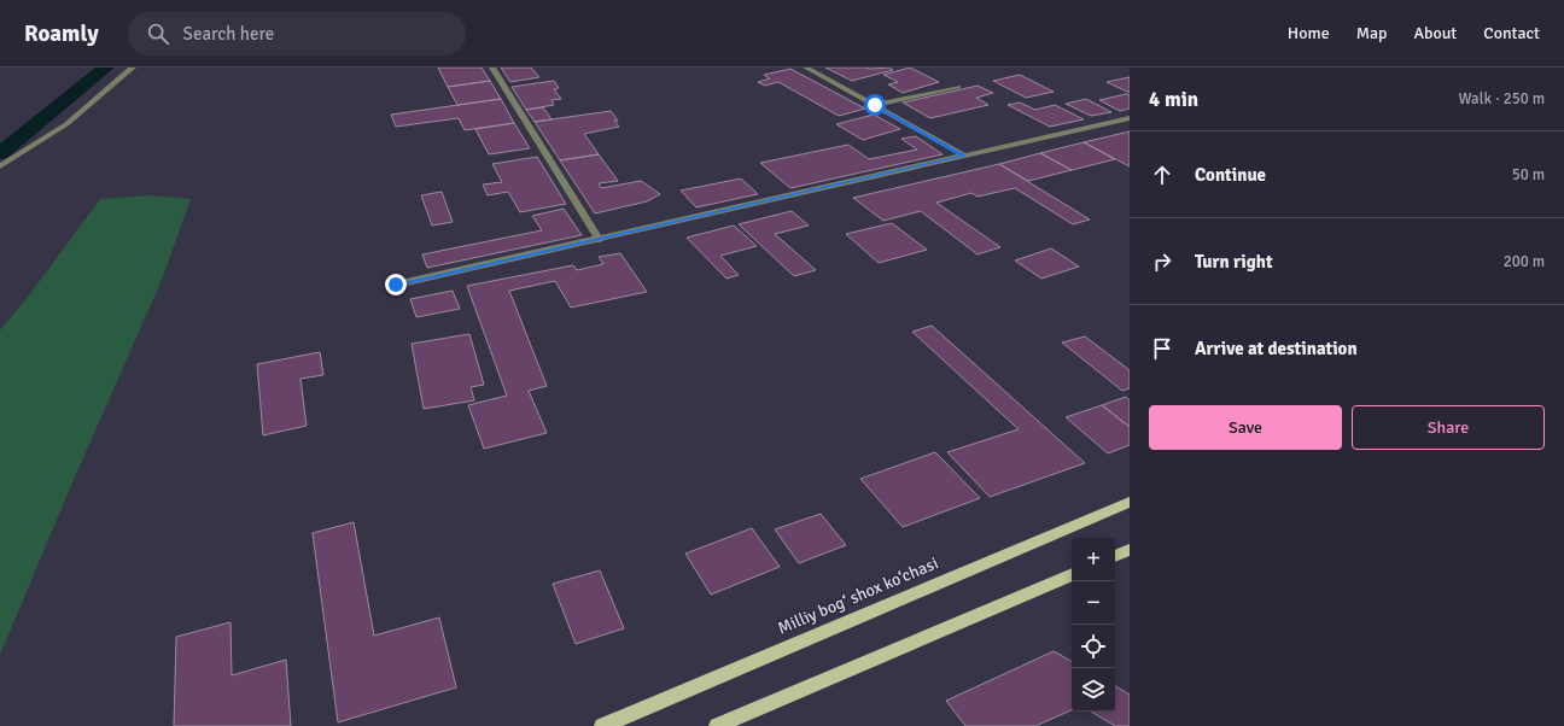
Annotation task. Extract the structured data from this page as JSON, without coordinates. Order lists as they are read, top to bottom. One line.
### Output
{"streets":{"main road":["Milliy bog‘ shox ko‘chasi"]},"page":{"header":"Roamly","search":"Search here","nav":["Home","Map","About","Contact"],"heading":["4 min","Walk · 250 m"],"list":[["Continue","50 m"],["Turn right","200 m"],"Arrive at destination"],"buttons":["Save","Share"],"map_buttons":["+","−"]}}
